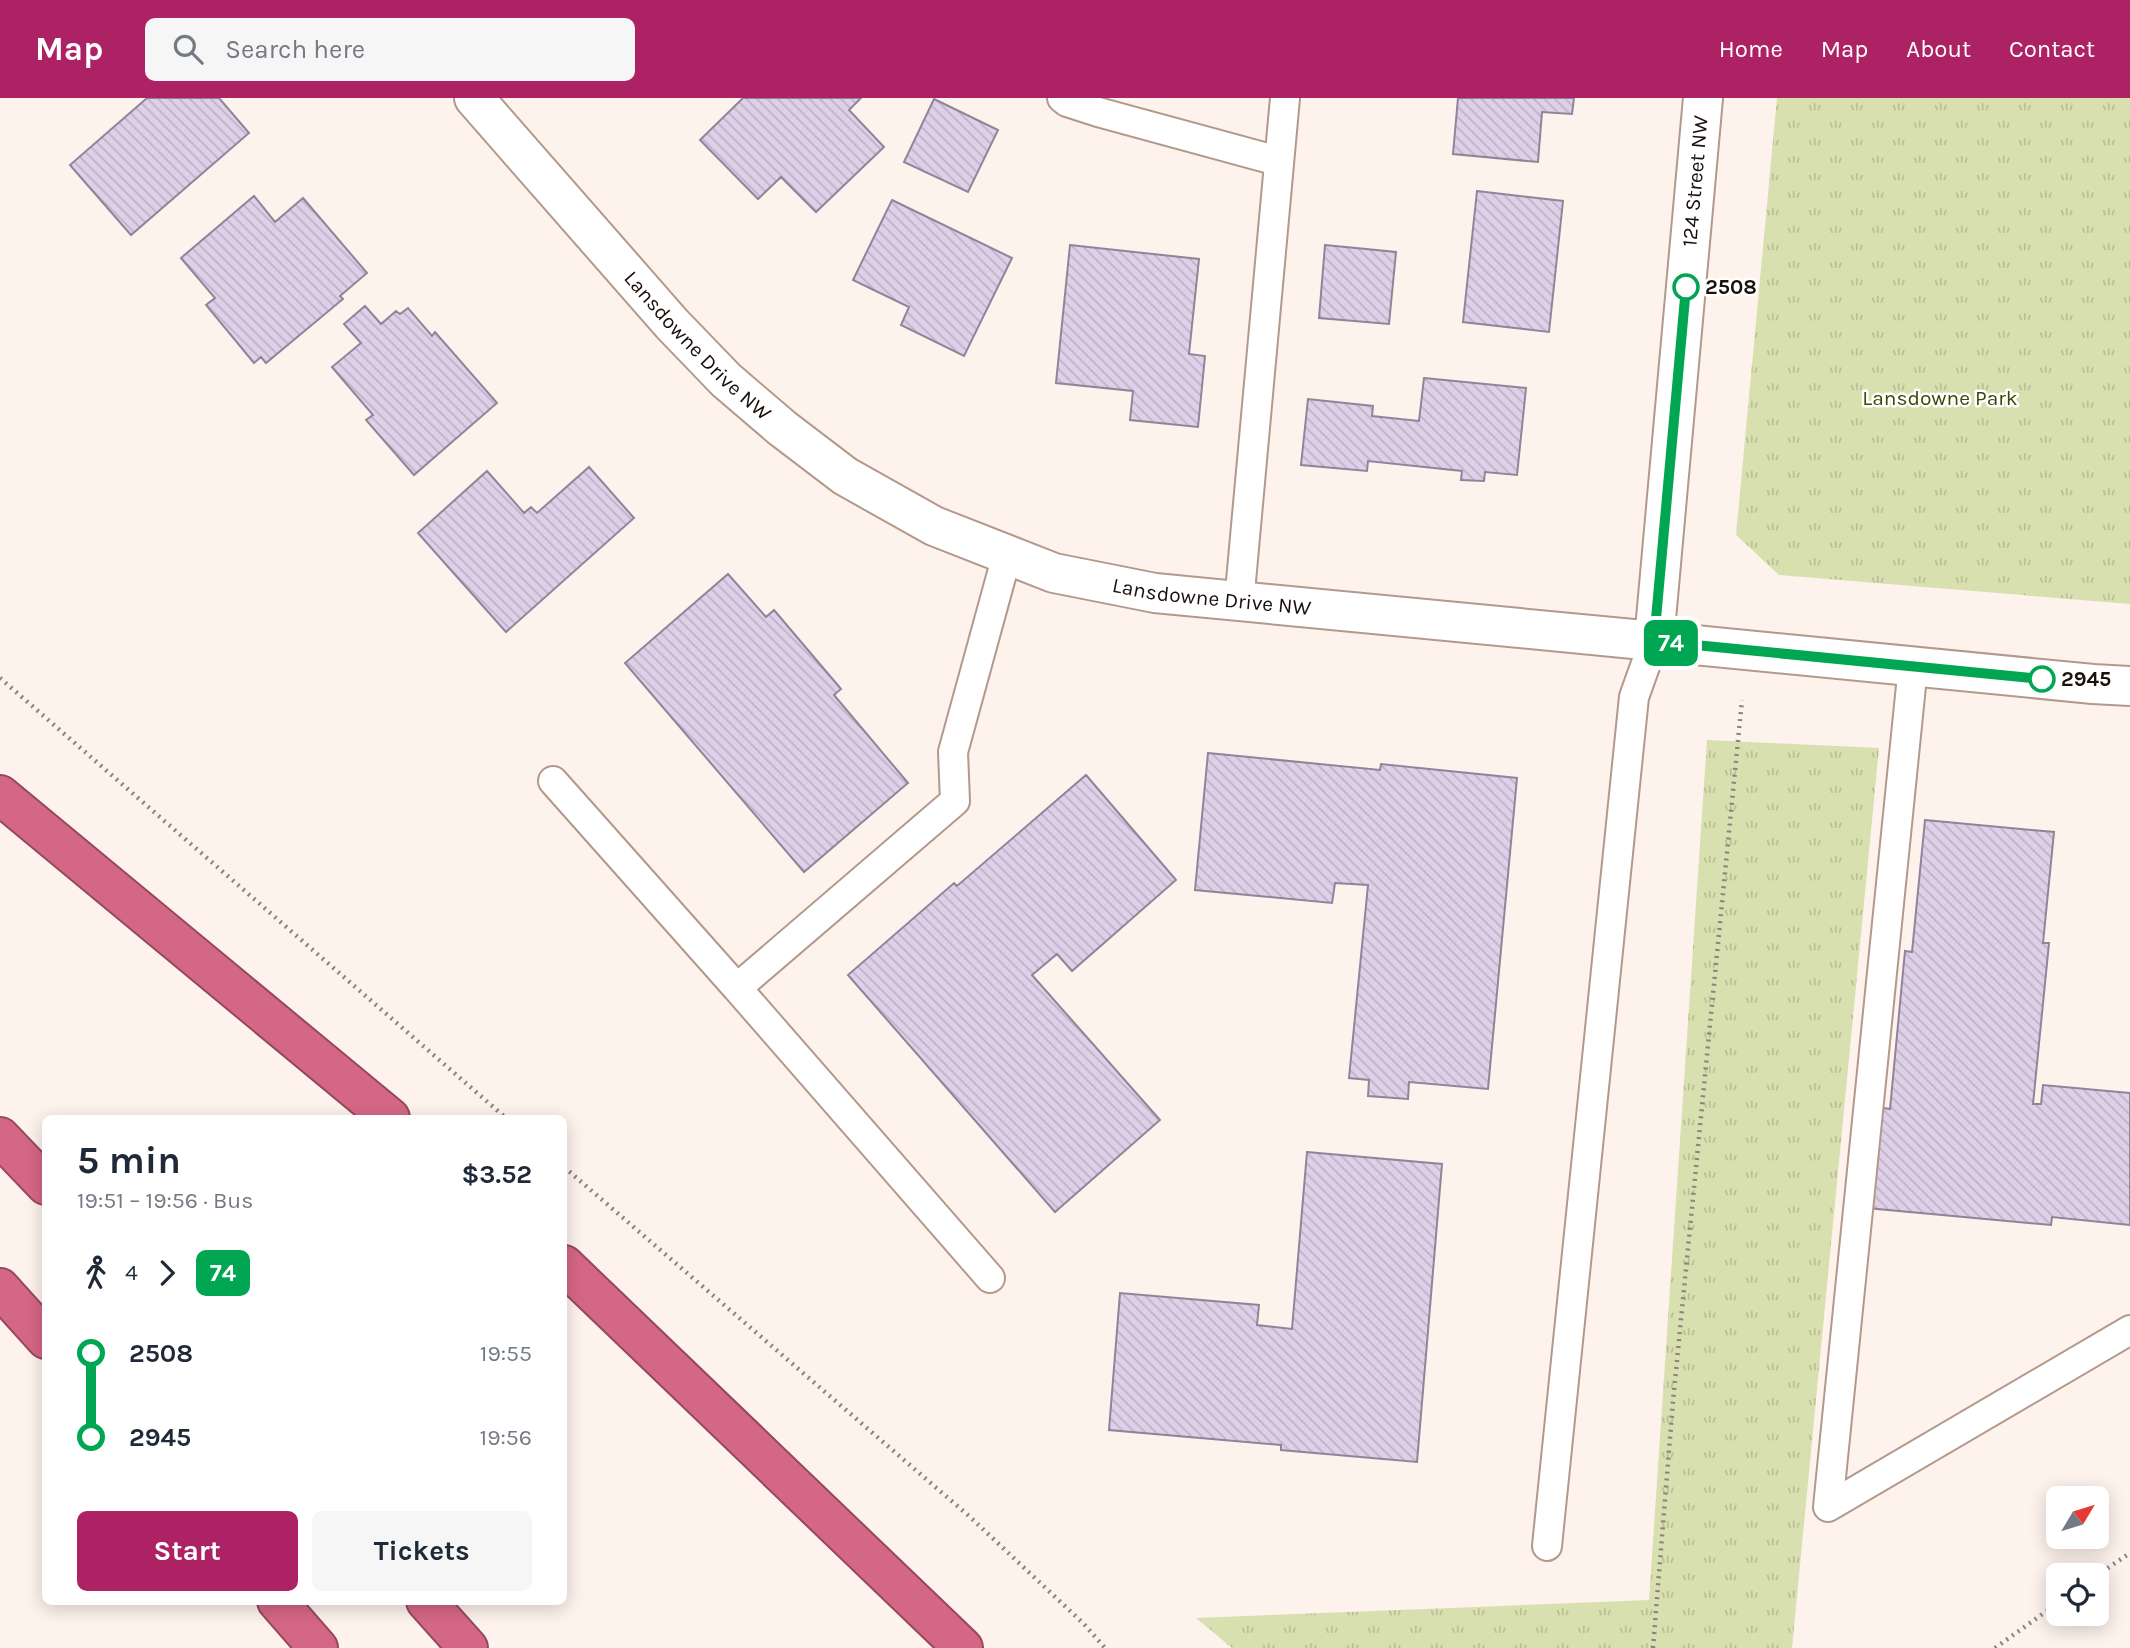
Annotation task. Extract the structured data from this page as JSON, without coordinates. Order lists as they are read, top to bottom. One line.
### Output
{"streets":{"street":["124 Street NW","Lansdowne Drive NW"]},"crossings":[["124 Street NW","Lansdowne Drive NW"]],"parks":["Lansdowne Park"],"places":["2508","2945"],"lines":["bus line 74"],"north":"top right","page":{"header":"Map","search":"Search here","nav":["Home","Map","About","Contact"],"on_map":"74","heading":["5 min","19:51 – 19:56 · Bus","$3.52"],"legs":["4","74"],"list":[{"name":"2508","value":"19:55"},{"name":"2945","value":"19:56"}],"buttons":["Start","Tickets"]}}
